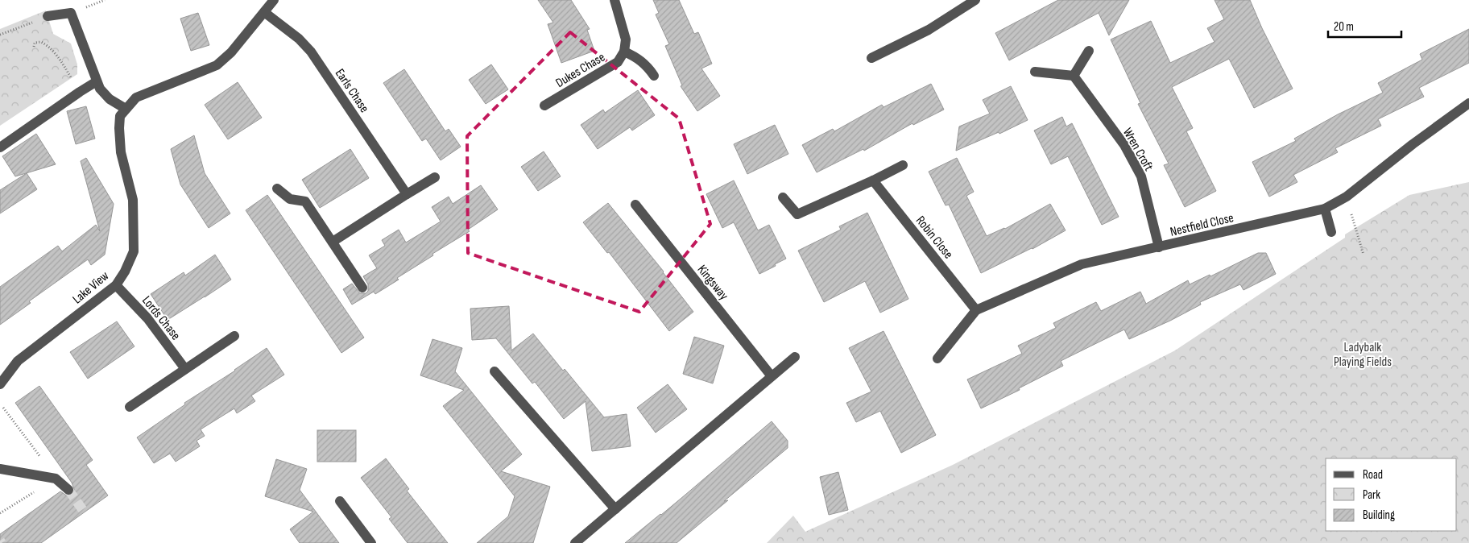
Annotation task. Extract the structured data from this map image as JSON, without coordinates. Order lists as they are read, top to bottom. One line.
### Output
{"streets":{"street":["Dukes Chase","Earls Chase","Wren Croft","Nestfield Close","Robin Close","Kingsway","Lake View","Lords Chase"]},"crossings":[["Earls Chase","Lake View"],["Wren Croft","Nestfield Close"],["Nestfield Close","Robin Close"],["Lake View","Lords Chase"]],"parks":["Ladybalk Playing Fields"],"legend":["Road","Park","Building"],"scale_bar":"20 m"}
